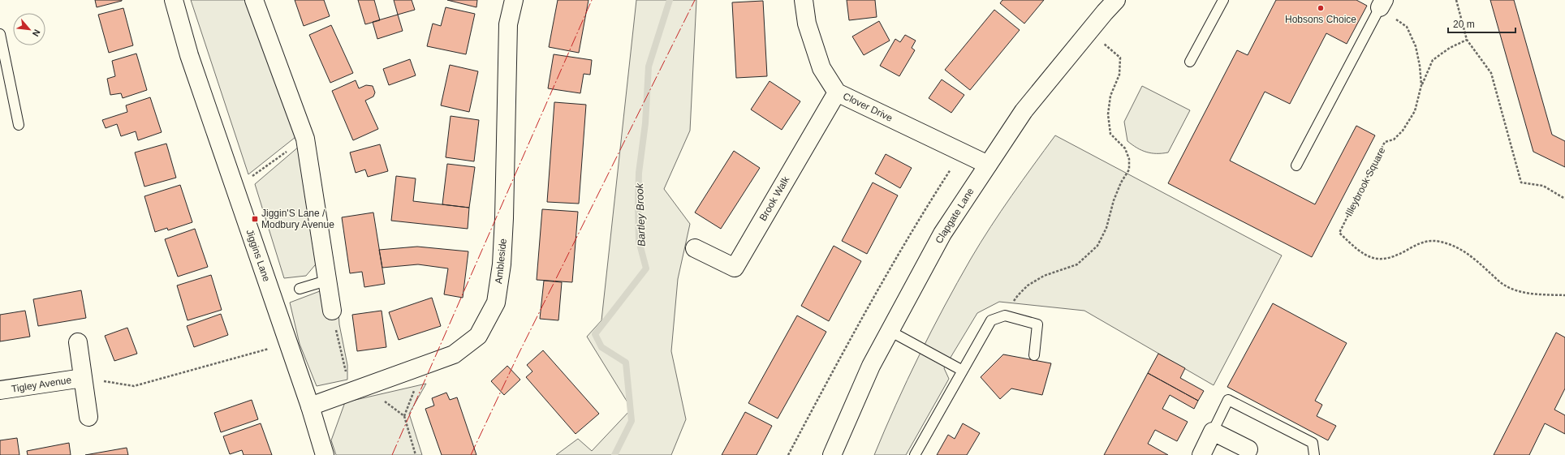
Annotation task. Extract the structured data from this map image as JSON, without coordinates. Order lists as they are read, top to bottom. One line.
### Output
{"streets":{"street":["Clover Drive","Brook Walk","Clapgate Lane","Jiggins Lane","Ambleside","Tigley Avenue"],"path":["Illeybrook Square"]},"crossings":[["Clover Drive","Brook Walk"],["Clover Drive","Clapgate Lane"],["Jiggins Lane","Ambleside"]],"water":["Bartley Brook"],"places":{"other":["Hobsons Choice"],"transit":["Jiggin'S Lane / Modbury Avenue"]},"scale_bar":"20 m","north":"bottom right"}
